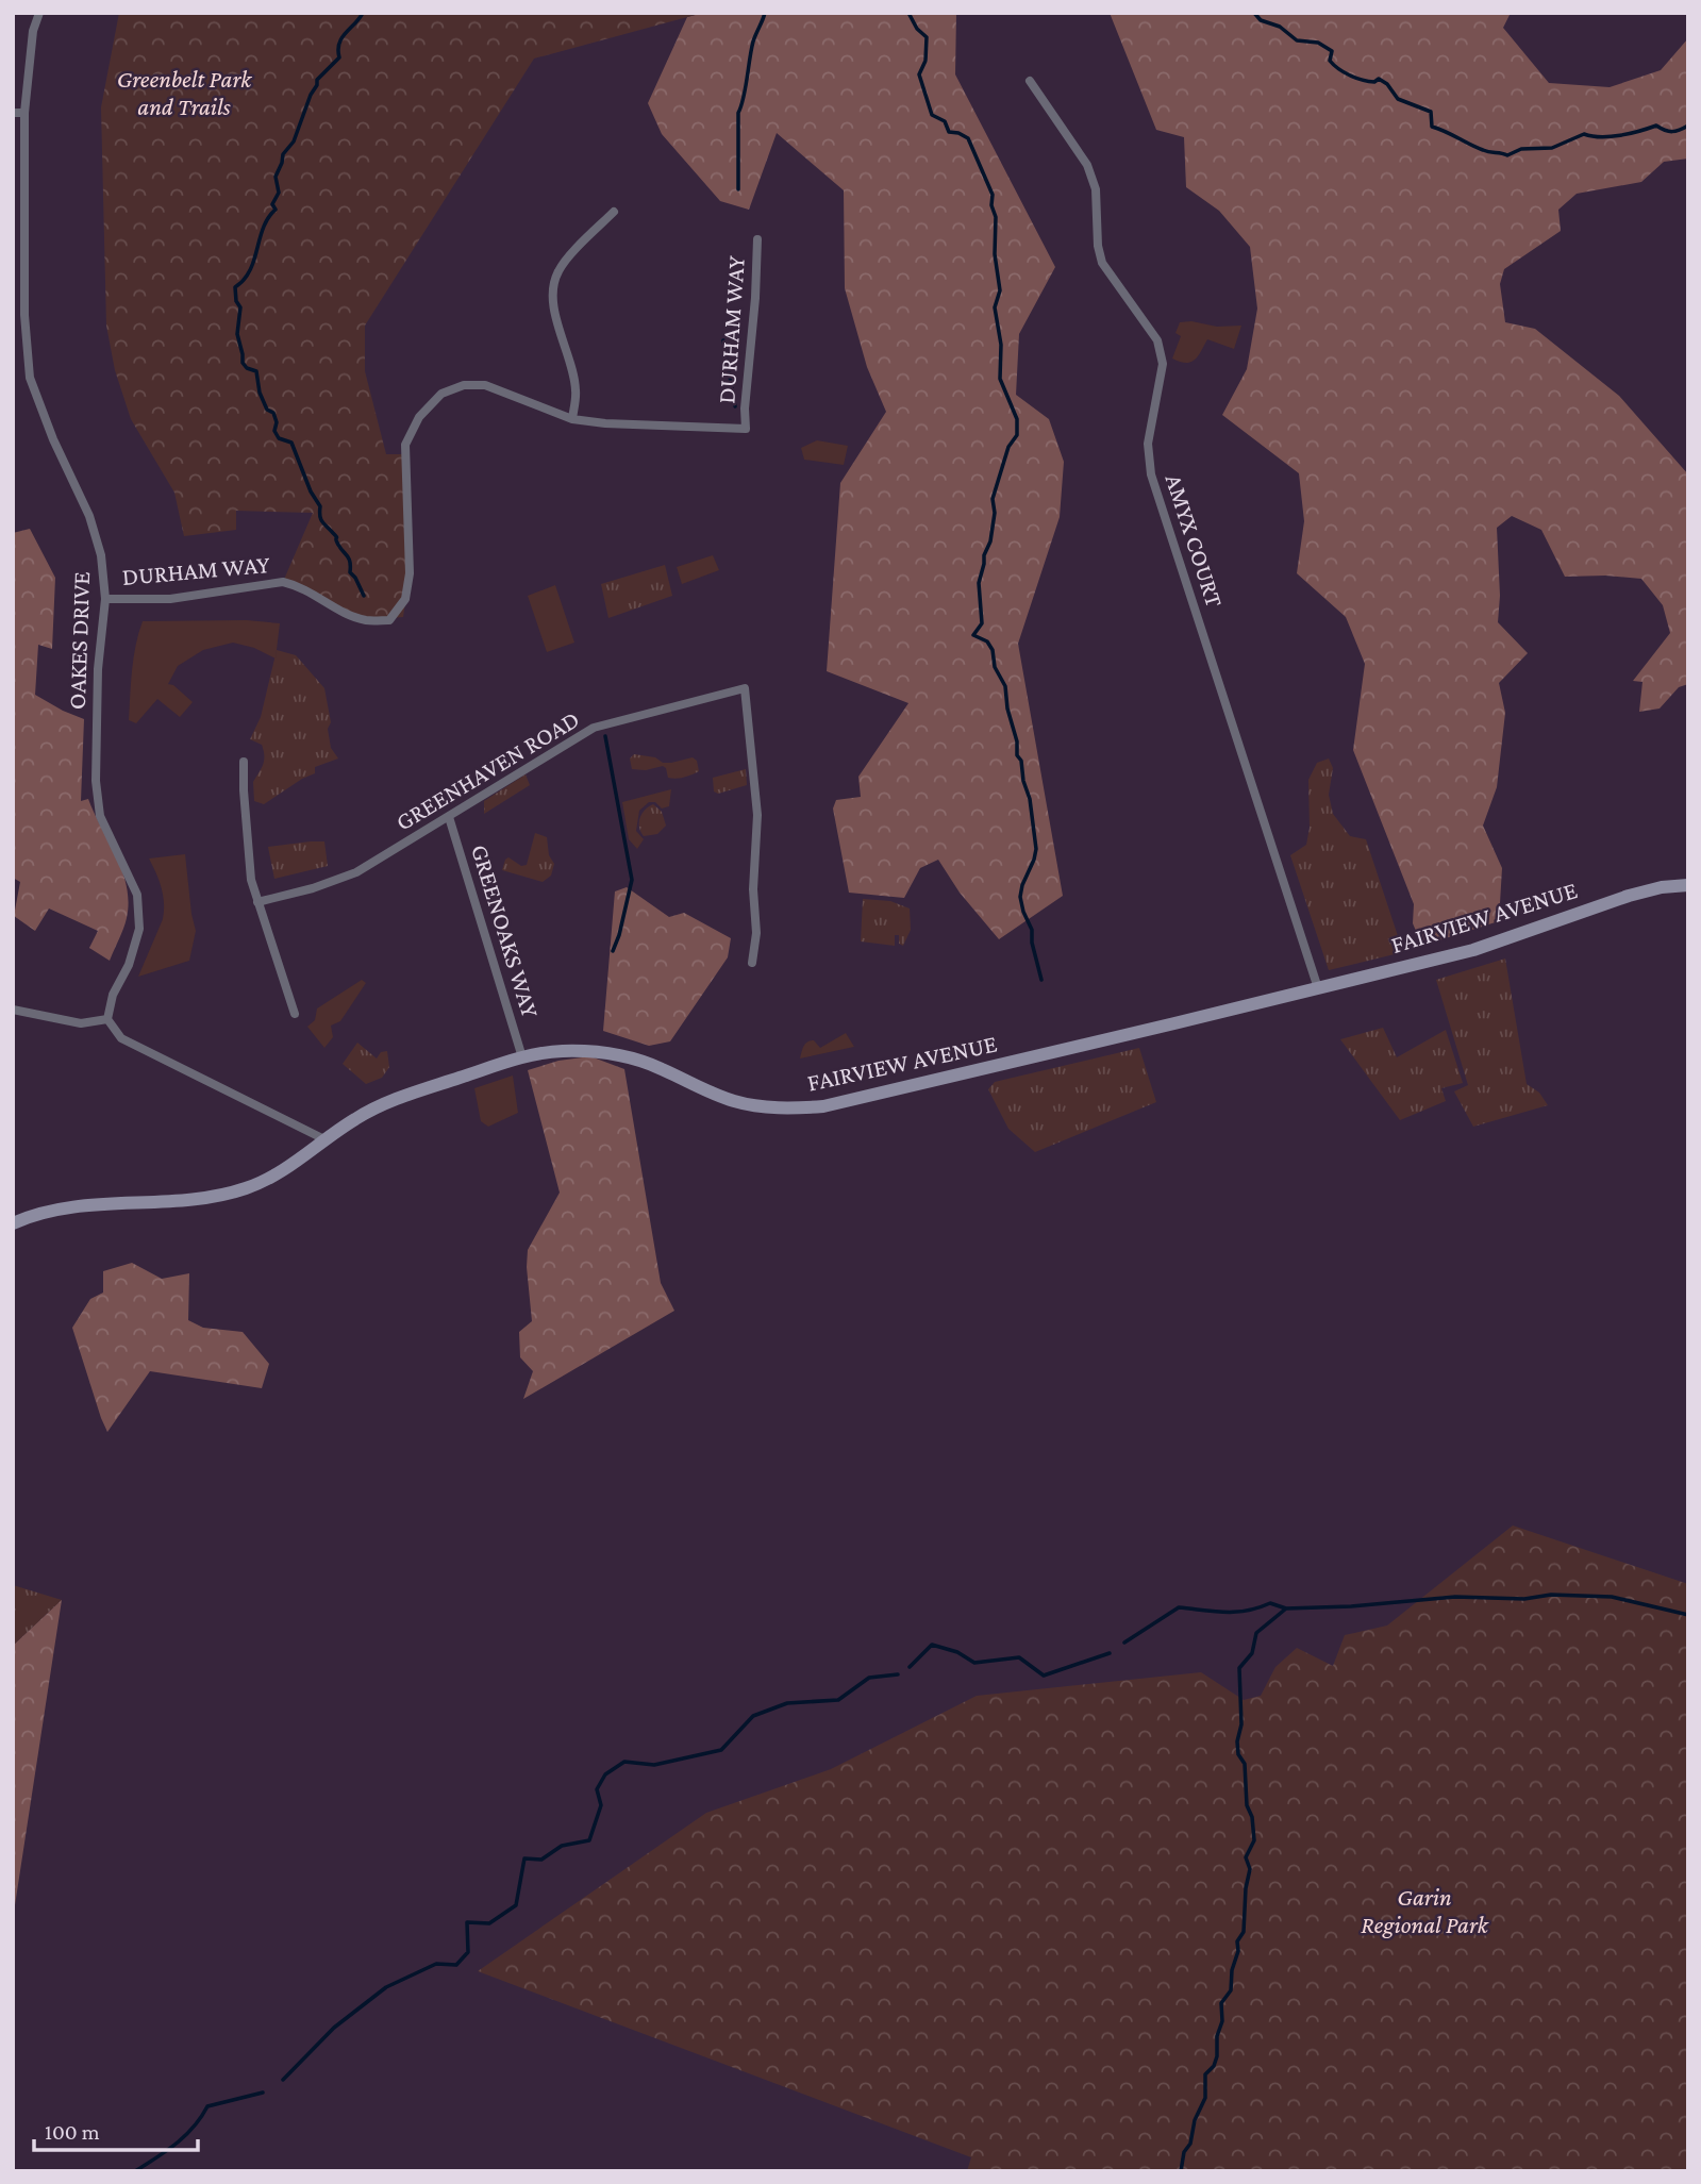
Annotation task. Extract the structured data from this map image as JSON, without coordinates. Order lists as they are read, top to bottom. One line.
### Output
{"streets":{"main road":["FAIRVIEW AVENUE"],"street":["DURHAM WAY","AMYX COURT","OAKES DRIVE","GREENHAVEN ROAD","GREENOAKS WAY"]},"crossings":[["DURHAM WAY","OAKES DRIVE"],["AMYX COURT","FAIRVIEW AVENUE"],["GREENHAVEN ROAD","GREENOAKS WAY"],["FAIRVIEW AVENUE","GREENOAKS WAY"]],"parks":["Greenbelt Park and Trails","Garin Regional Park"],"scale_bar":"100 m"}
